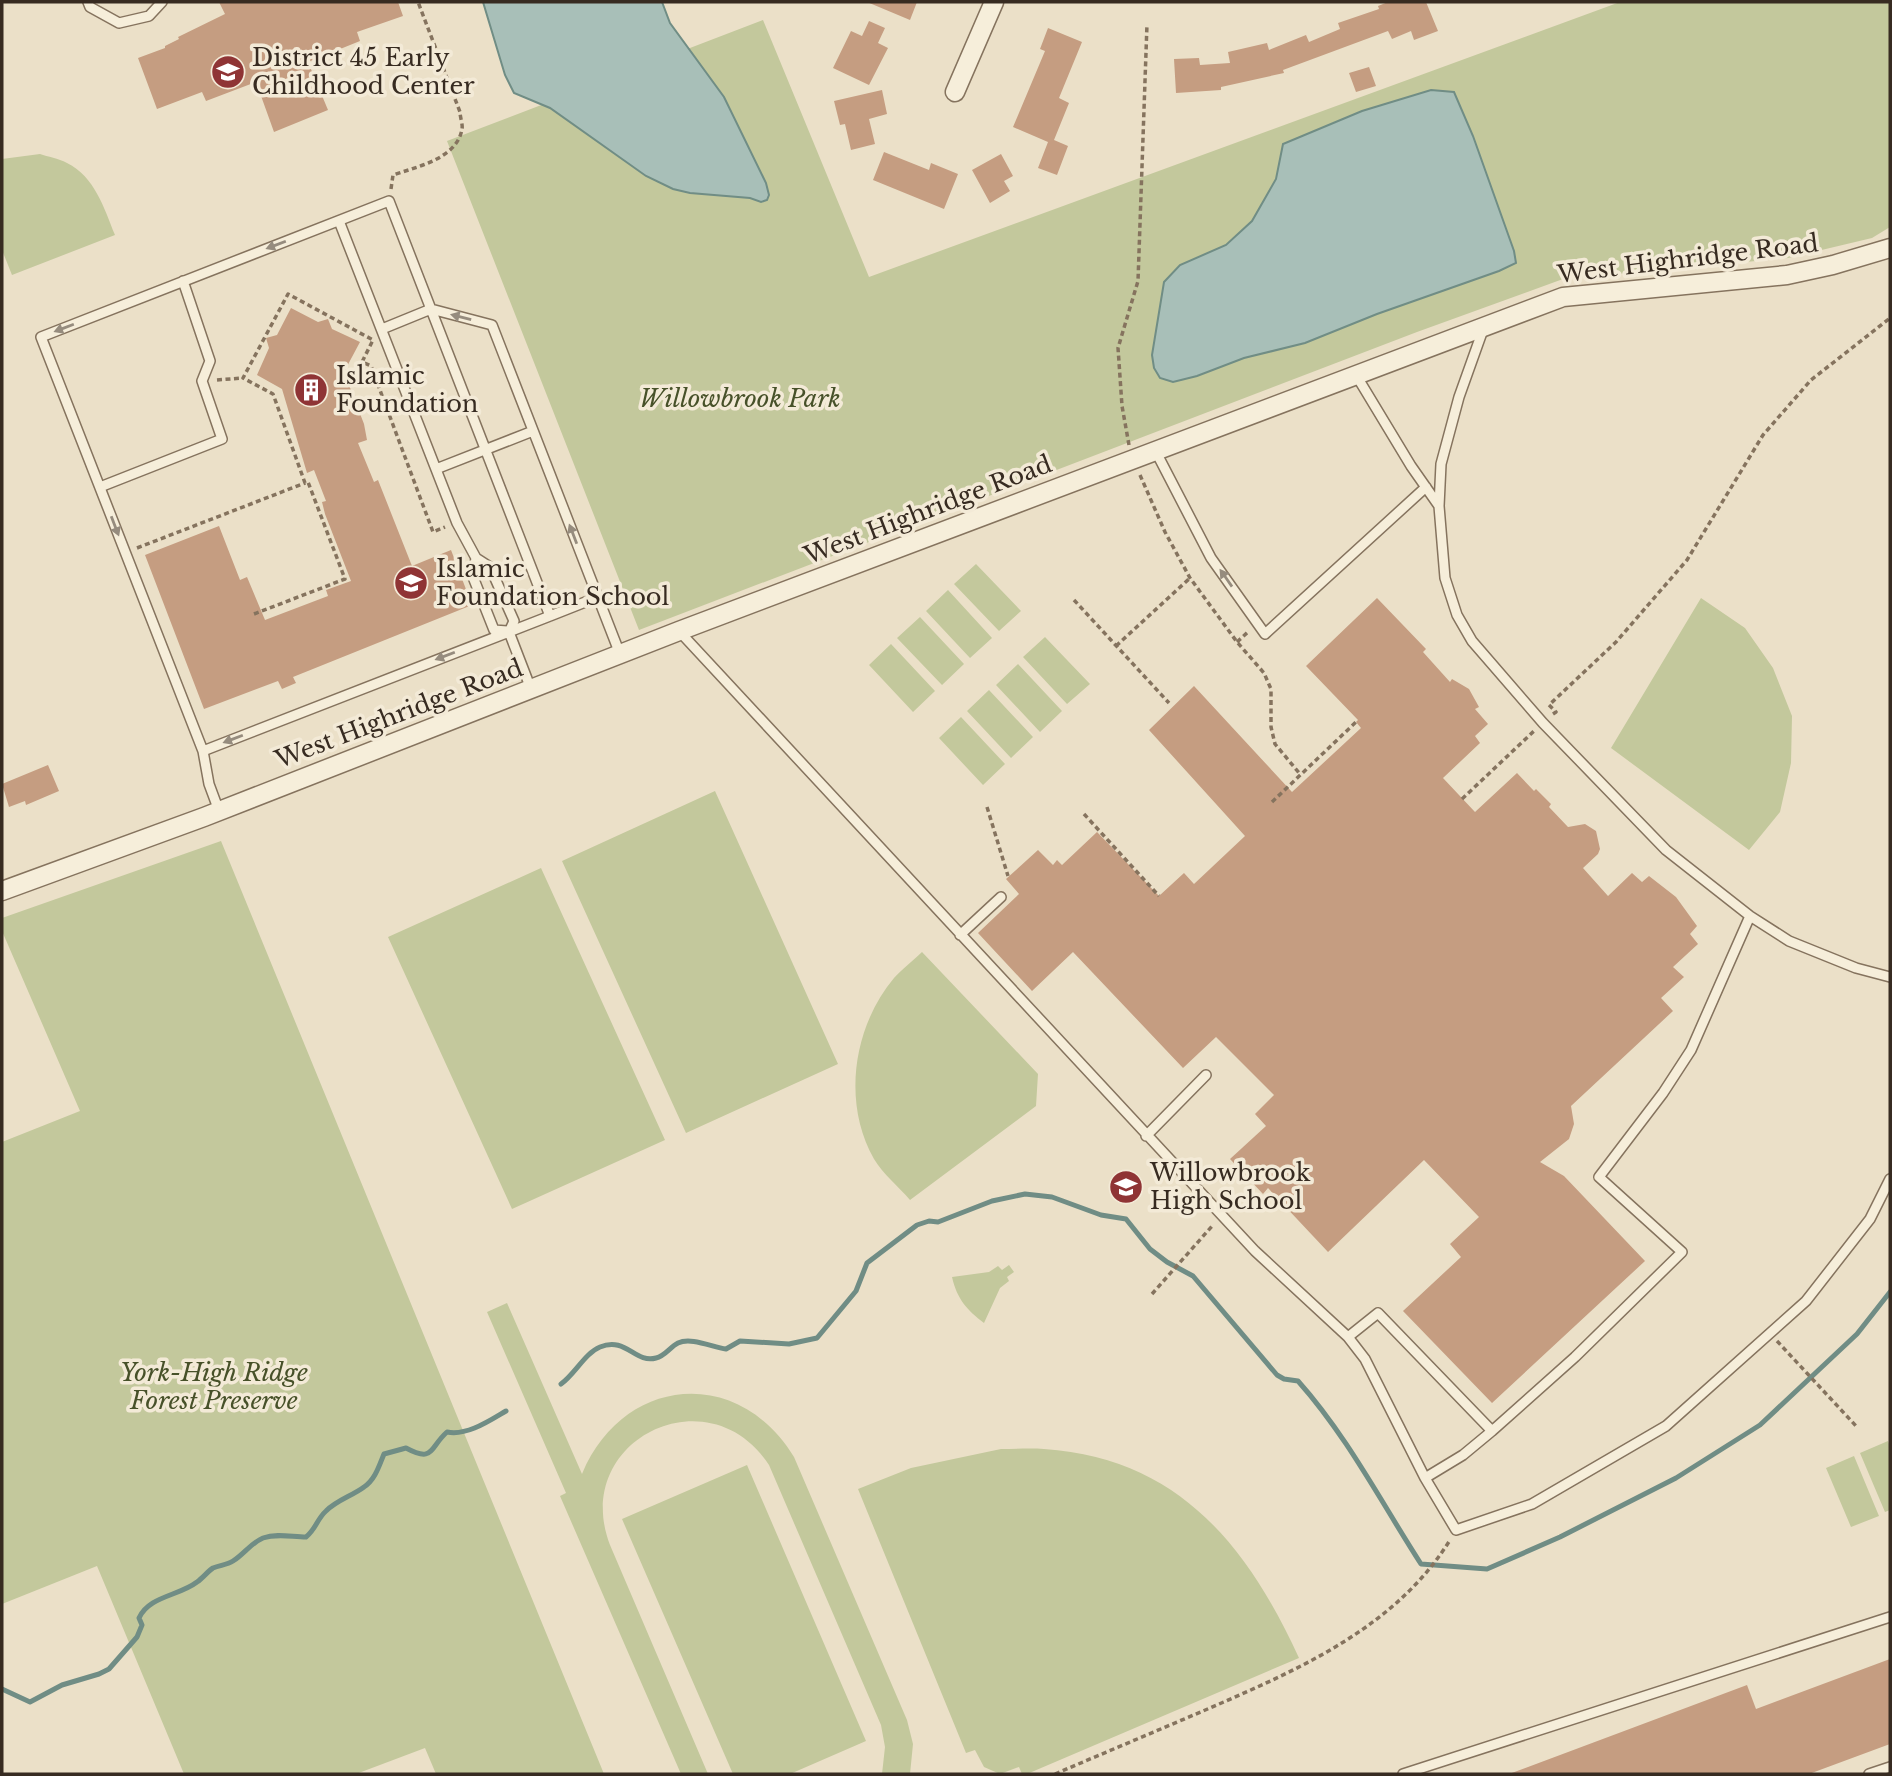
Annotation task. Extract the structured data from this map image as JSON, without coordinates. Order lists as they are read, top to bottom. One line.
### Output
{"streets":{"street":["West Highridge Road"]},"parks":["Willowbrook Park","York-High Ridge Forest Preserve"],"places":{"school or university":["District 45 Early Childhood Center","Islamic Foundation School","Willowbrook High School"],"building":["Islamic Foundation"]}}
